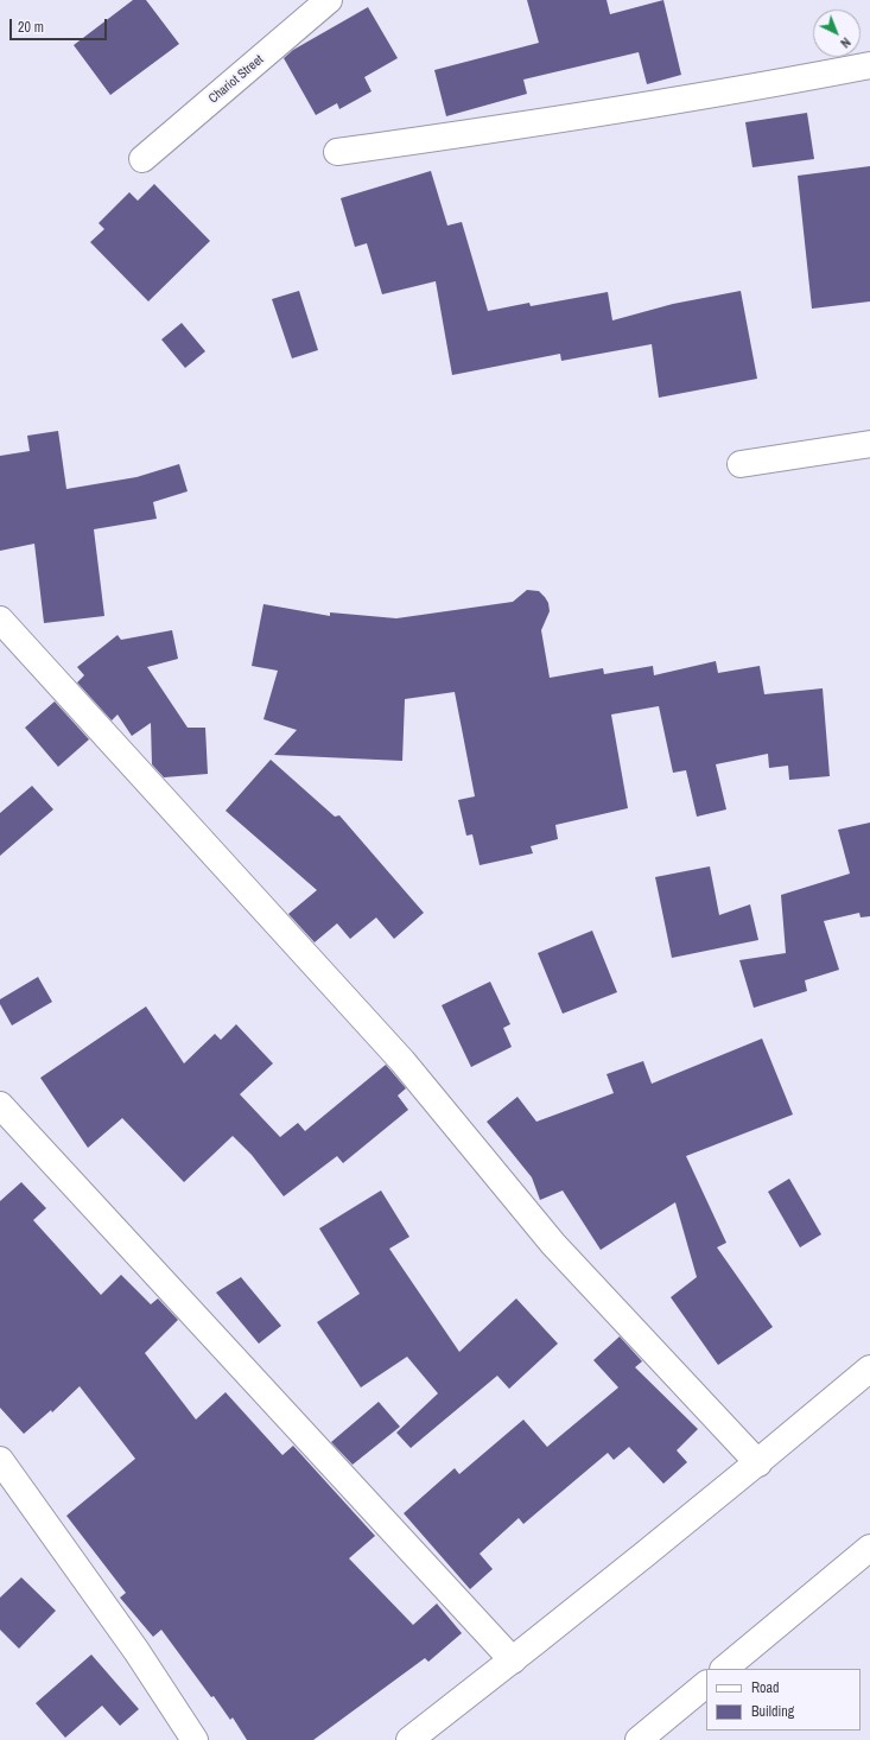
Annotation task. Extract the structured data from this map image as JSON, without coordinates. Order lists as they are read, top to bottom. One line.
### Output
{"streets":{"street":["Chariot Street"]},"legend":["Road","Building"],"scale_bar":"20 m","north":"bottom right"}
